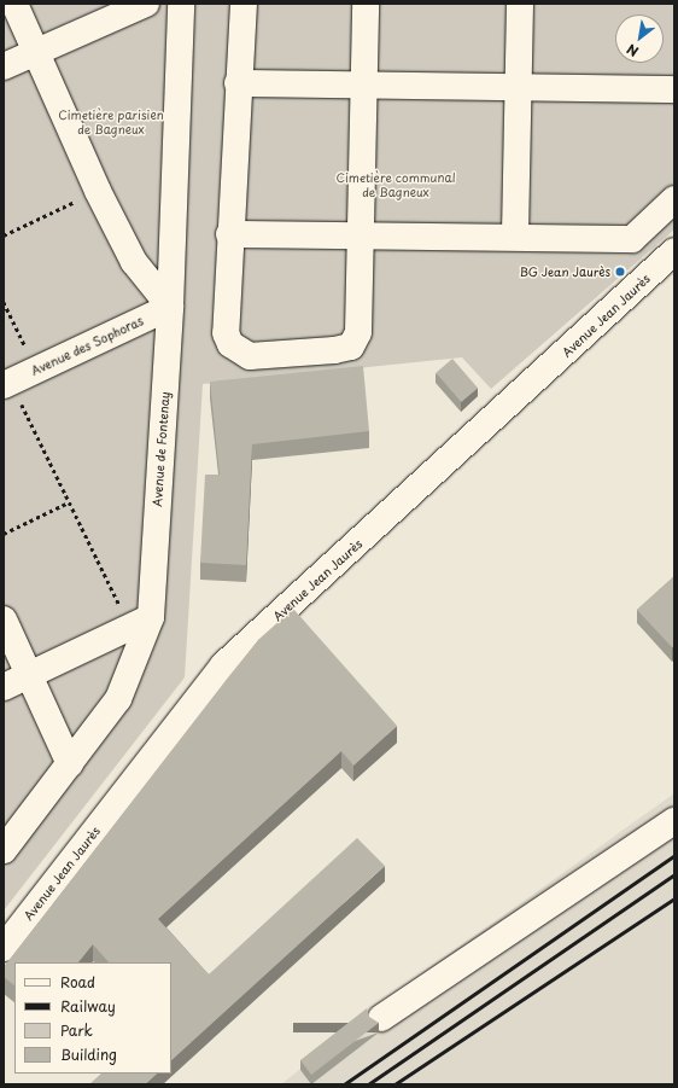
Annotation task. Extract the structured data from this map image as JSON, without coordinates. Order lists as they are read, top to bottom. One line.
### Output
{"streets":{"street":["Avenue Jean Jaurès","Avenue des Sophoras","Avenue de Fontenay"]},"crossings":[["Avenue des Sophoras","Avenue de Fontenay"]],"parks":["Cimetière parisien de Bagneux","Cimetière communal de Bagneux"],"places":["BG Jean Jaurès"],"legend":["Road","Railway","Park","Building"],"north":"bottom left"}
